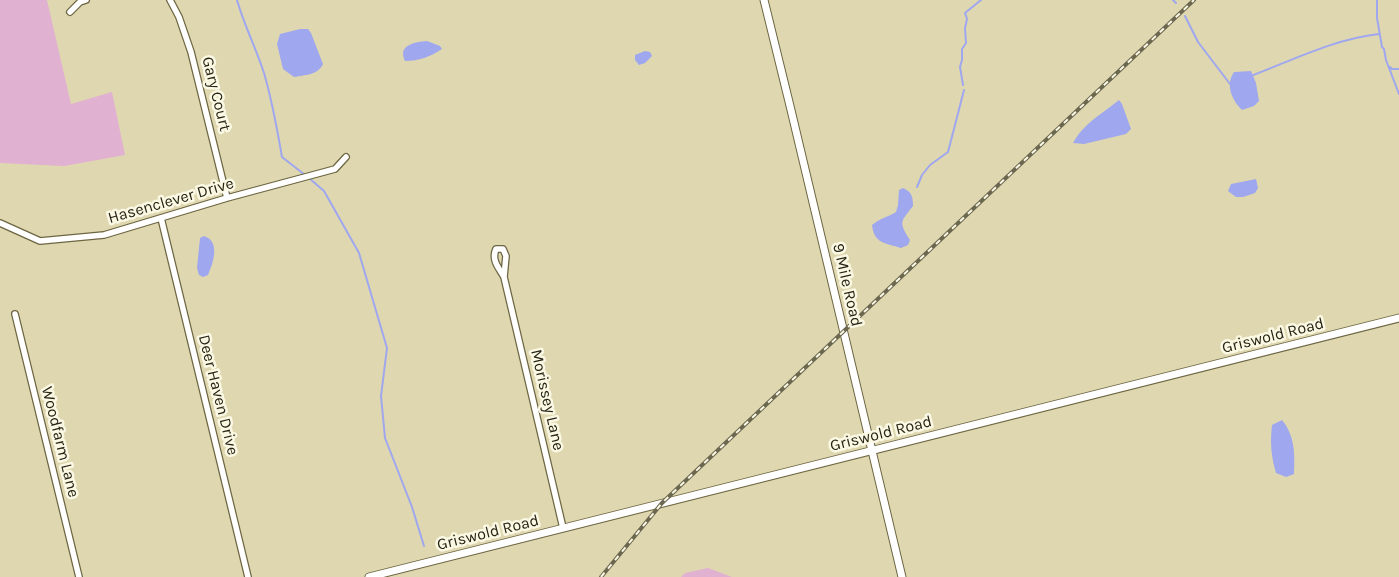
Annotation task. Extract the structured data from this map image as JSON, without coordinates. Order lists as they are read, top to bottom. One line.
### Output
{"streets":{"street":["Gary Court","Hasenclever Drive","9 Mile Road","Griswold Road","Deer Haven Drive","Morissey Lane","Woodfarm Lane"]},"crossings":[["Gary Court","Hasenclever Drive"],["Hasenclever Drive","Deer Haven Drive"],["9 Mile Road","Griswold Road"],["Griswold Road","Morissey Lane"]]}
